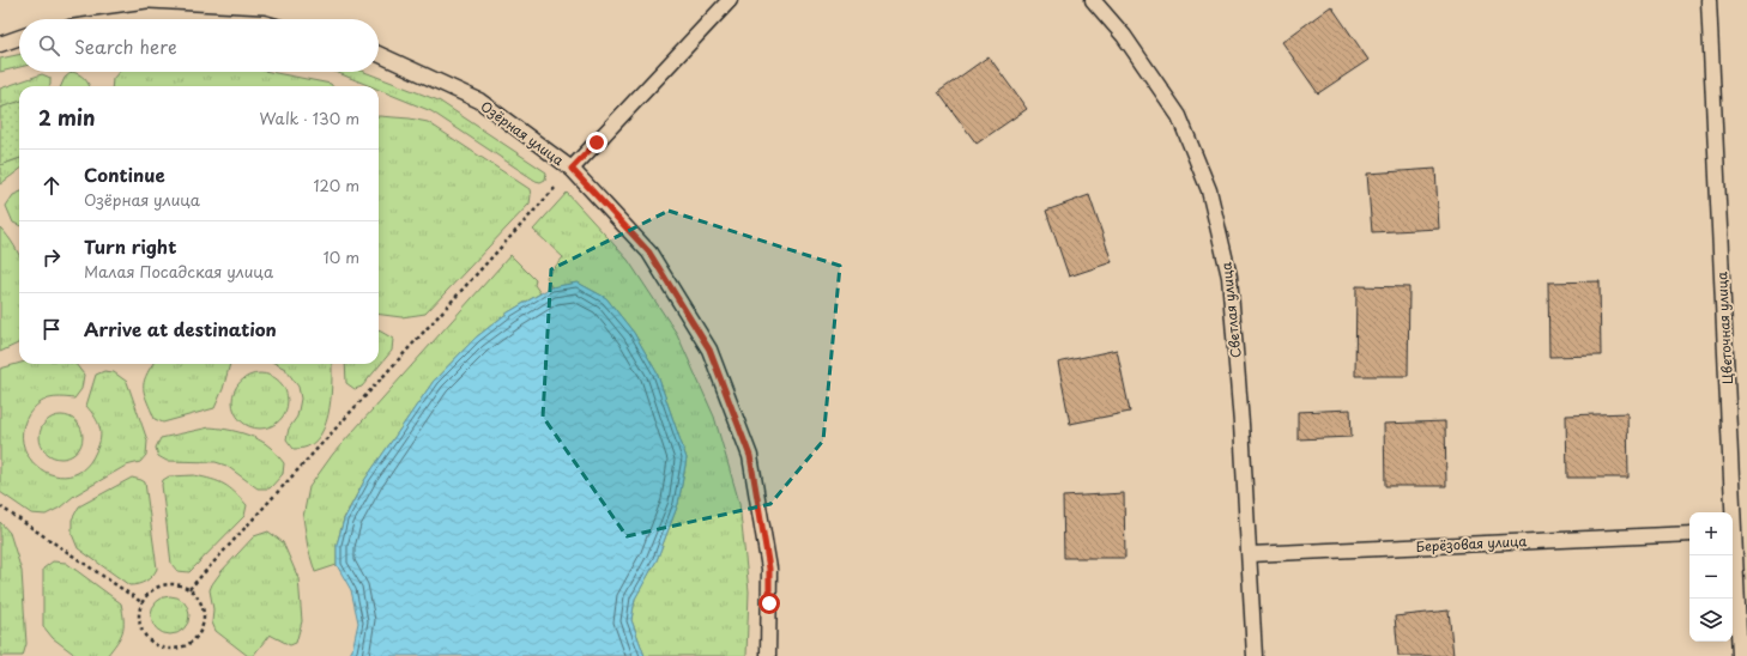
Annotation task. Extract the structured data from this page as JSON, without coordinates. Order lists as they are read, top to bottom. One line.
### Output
{"streets":{"lane":["Озёрная улица","Светлая улица","Цветочная улица","Берёзовая улица"]},"crossings":[["Светлая улица","Берёзовая улица"]],"page":{"search":"Search here","heading":["2 min","Walk · 130 m"],"list":[["Continue","Озёрная улица","120 m"],["Turn right","Малая Посадская улица","10 m"],"Arrive at destination"],"map_buttons":["+","−"]}}
